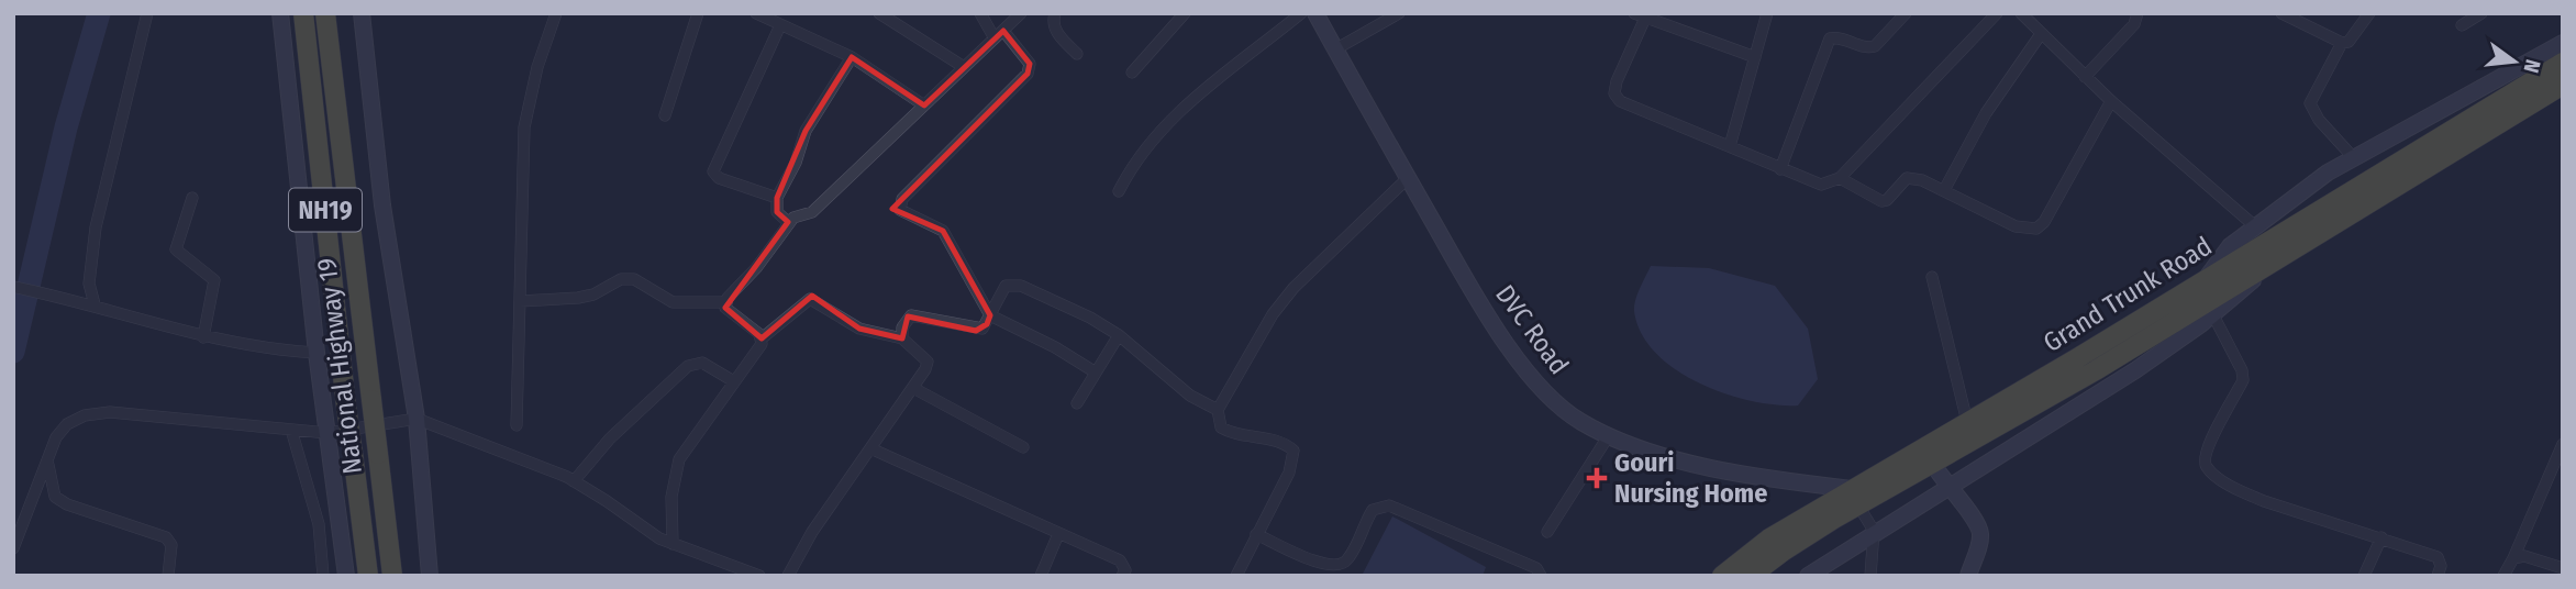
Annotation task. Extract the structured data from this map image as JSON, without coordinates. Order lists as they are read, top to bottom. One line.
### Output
{"streets":{"highway":["NH19","Grand Trunk Road","National Highway 19"],"main road":["DVC Road"]},"crossings":[["Grand Trunk Road","DVC Road"]],"places":{"health":["Gouri Nursing Home"]},"north":"right"}
